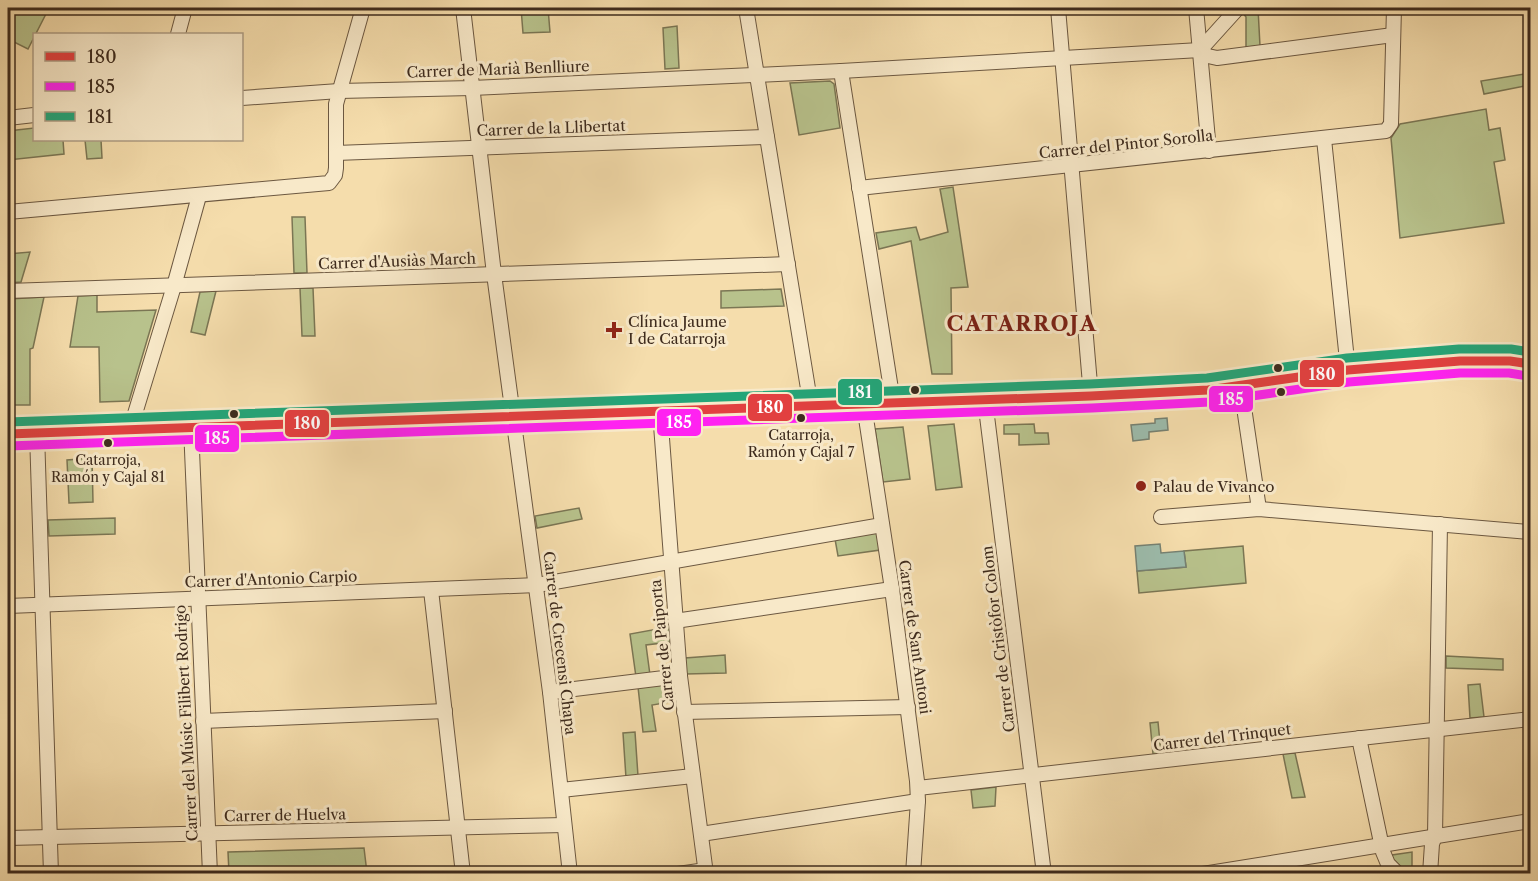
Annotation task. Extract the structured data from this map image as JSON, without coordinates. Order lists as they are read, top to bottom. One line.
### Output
{"streets":{"street":["Carrer de Marià Benlliure","Carrer de la Llibertat","Carrer del Pintor Sorolla","Carrer d'Ausiàs March","Carrer d'Antonio Carpio","Carrer de Sant Antoni","Carrer de Cristòfor Colom","Carrer de Crecensi Chapa","Carrer de Paiporta","Carrer del Músic Filibert Rodrigo","Carrer del Trinquet","Carrer de Huelva"]},"crossings":[["Carrer de Marià Benlliure","Carrer del Pintor Sorolla"],["Carrer de Marià Benlliure","Carrer de Crecensi Chapa"],["Carrer de la Llibertat","Carrer de Crecensi Chapa"],["Carrer d'Ausiàs March","Carrer de Crecensi Chapa"],["Carrer d'Antonio Carpio","Carrer de Sant Antoni"],["Carrer d'Antonio Carpio","Carrer de Crecensi Chapa"],["Carrer d'Antonio Carpio","Carrer de Paiporta"],["Carrer d'Antonio Carpio","Carrer del Músic Filibert Rodrigo"],["Carrer de Sant Antoni","Carrer del Trinquet"],["Carrer de Cristòfor Colom","Carrer del Trinquet"],["Carrer de Crecensi Chapa","Carrer de Huelva"],["Carrer de Paiporta","Carrer del Trinquet"],["Carrer del Músic Filibert Rodrigo","Carrer de Huelva"]],"districts":["CATARROJA"],"places":{"health":["Clínica Jaume I de Catarroja"],"other":["Catarroja, Ramón y Cajal 7","Catarroja, Ramón y Cajal 81","Palau de Vivanco"]},"lines":["transit line 181","transit line 180","transit line 185"],"legend":["180","185","181"]}
